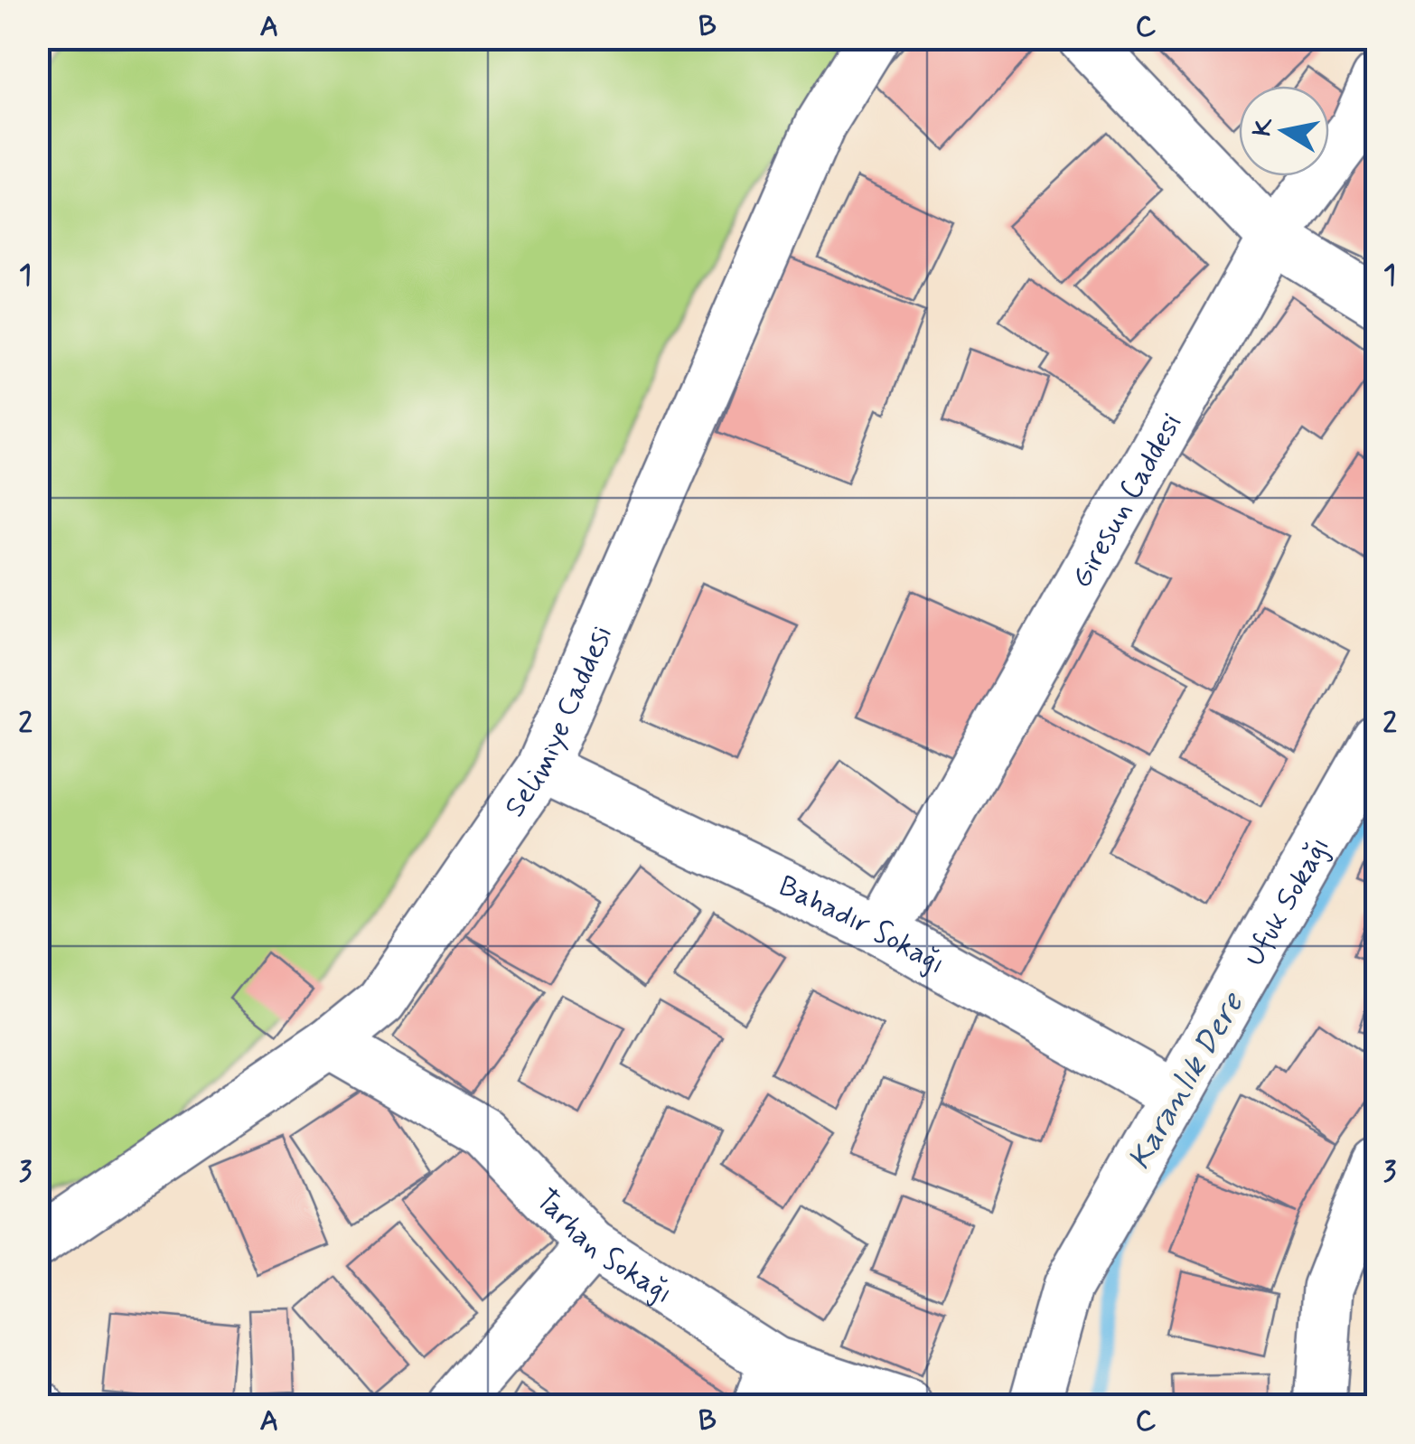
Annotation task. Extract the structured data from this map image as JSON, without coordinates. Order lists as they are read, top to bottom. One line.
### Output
{"streets":{"street":["Giresun Caddesi","Selimiye Caddesi","Ufuk Sokağı","Bahadır Sokağı","Tarhan Sokağı"]},"crossings":[["Giresun Caddesi","Bahadır Sokağı"],["Selimiye Caddesi","Bahadır Sokağı"],["Selimiye Caddesi","Tarhan Sokağı"],["Ufuk Sokağı","Bahadır Sokağı"]],"water":["Karanlık Dere"],"north":"left","grid":{"columns":["A","B","C"],"rows":["1","2","3"]}}
